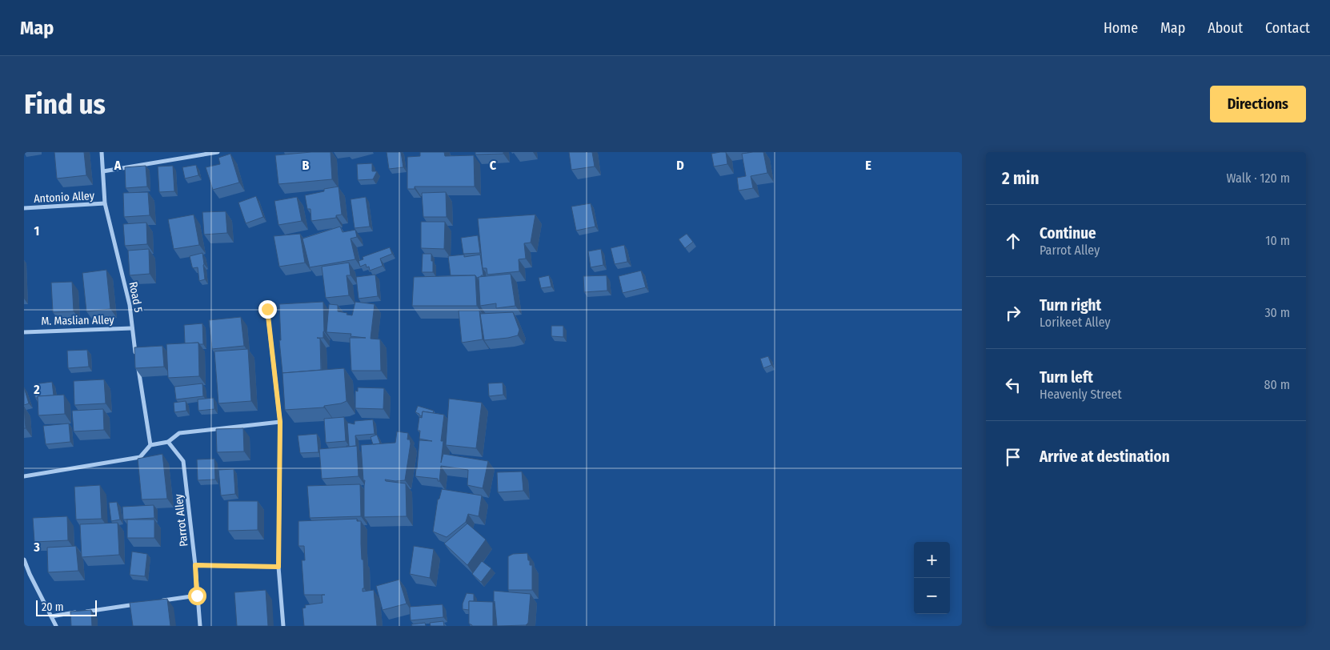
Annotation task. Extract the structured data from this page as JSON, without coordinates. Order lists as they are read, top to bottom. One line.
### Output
{"streets":{"street":["Antonio Alley","Road 5","M. Maslian Alley","Parrot Alley"]},"crossings":[["Antonio Alley","Road 5"],["Road 5","M. Maslian Alley"]],"scale_bar":"20 m","page":{"header":"Map","nav":["Home","Map","About","Contact"],"buttons":"Directions","title":"Find us","heading":["2 min","Walk · 120 m"],"list":[["Continue","Parrot Alley","10 m"],["Turn right","Lorikeet Alley","30 m"],["Turn left","Heavenly Street","80 m"],"Arrive at destination"],"map_buttons":["+","−"],"scale":"20 m"},"grid":{"columns":["A","B","C","D","E"],"rows":["1","2","3"]}}
